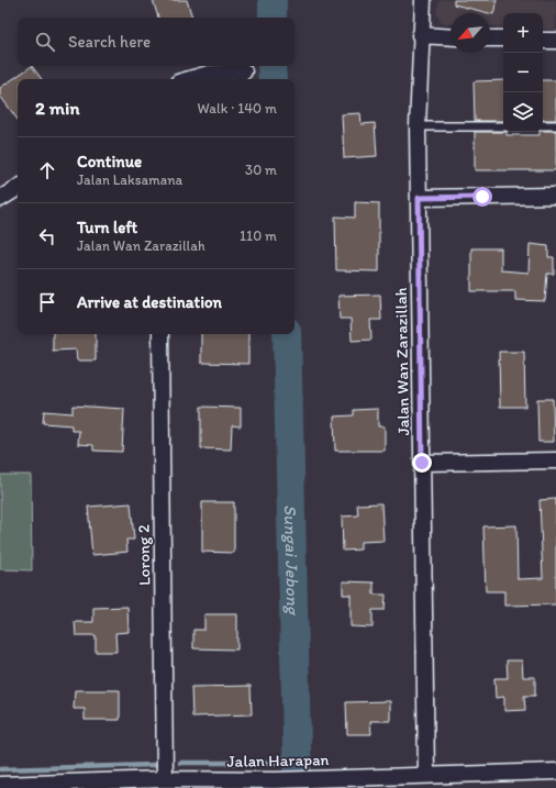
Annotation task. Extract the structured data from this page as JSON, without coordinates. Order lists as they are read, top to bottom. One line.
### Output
{"streets":{"street":["Jalan Wan Zarazillah","Lorong 2","Jalan Harapan"]},"crossings":[["Jalan Wan Zarazillah","Jalan Harapan"],["Lorong 2","Jalan Harapan"]],"water":["Sungai Jebong"],"north":"bottom left","page":{"map_buttons":["+","−"],"search":"Search here","heading":["2 min","Walk · 140 m"],"list":[["Continue","Jalan Laksamana","30 m"],["Turn left","Jalan Wan Zarazillah","110 m"],"Arrive at destination"]}}
